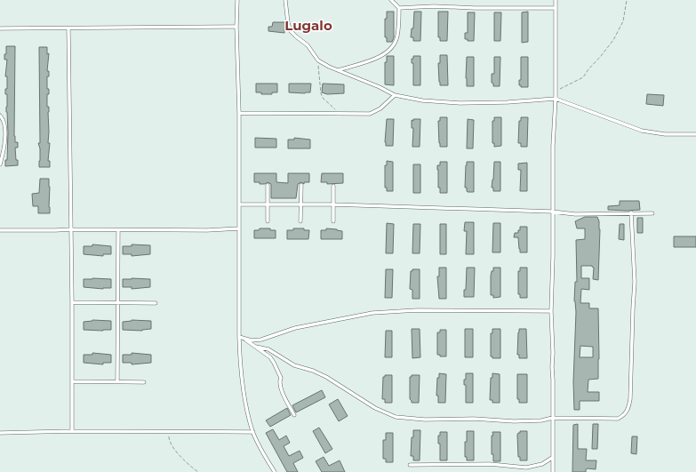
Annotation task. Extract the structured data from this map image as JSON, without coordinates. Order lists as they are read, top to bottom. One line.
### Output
{"districts":["Lugalo"]}
